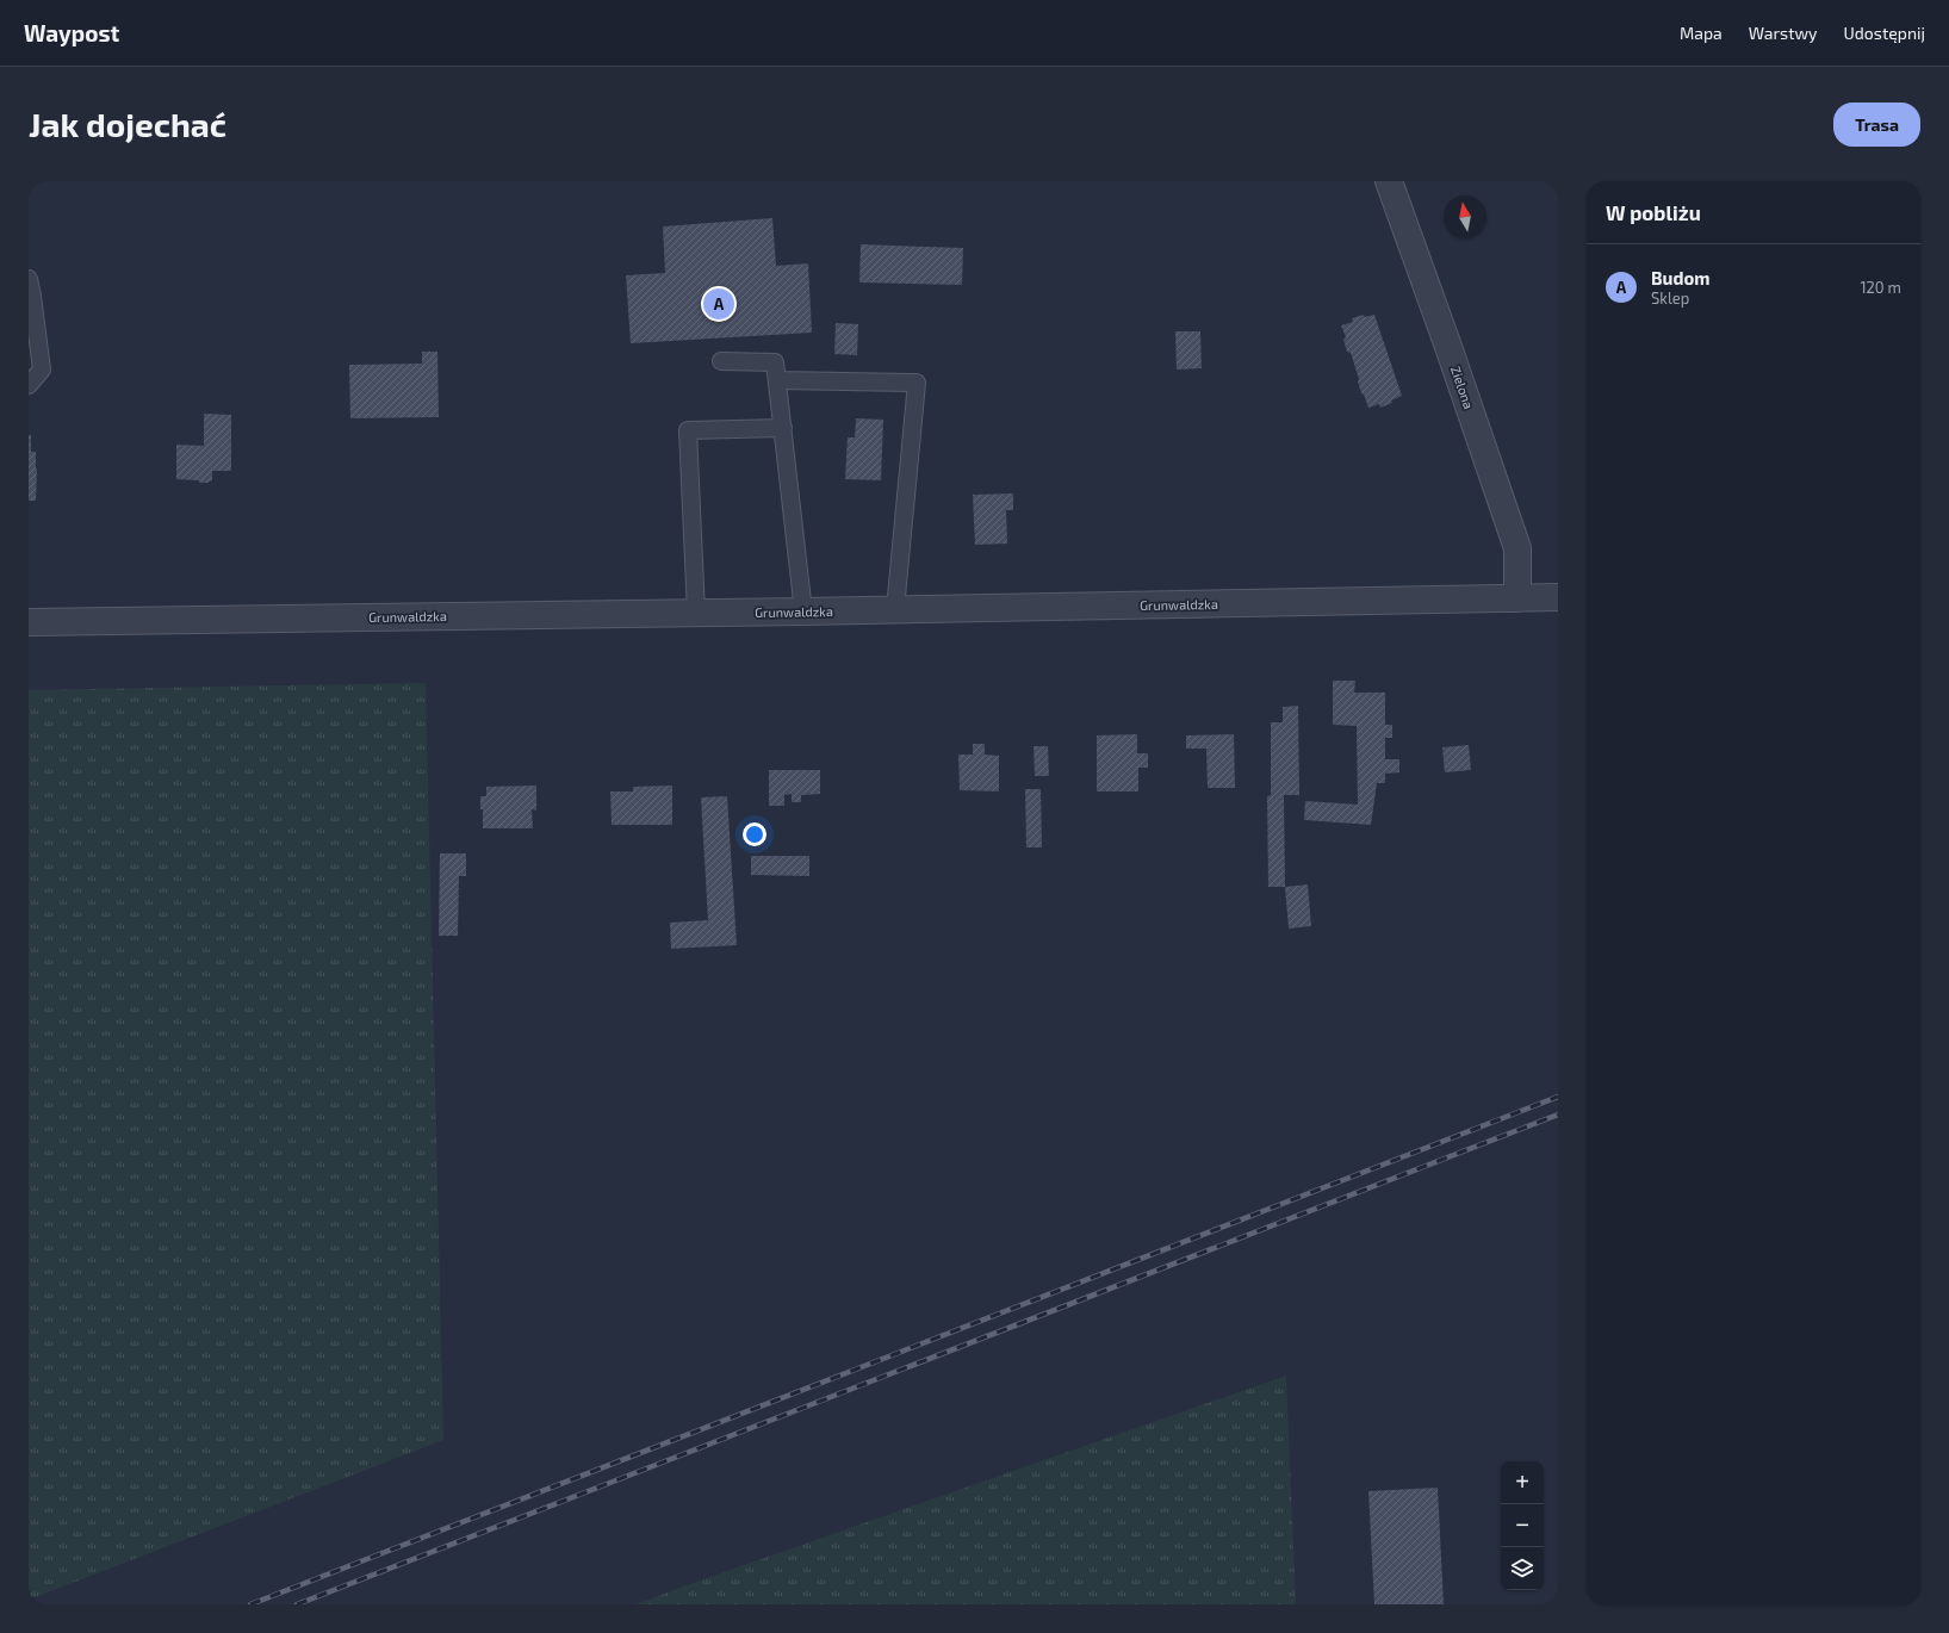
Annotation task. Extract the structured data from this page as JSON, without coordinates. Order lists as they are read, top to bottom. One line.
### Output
{"streets":{"street":["Zielona","Grunwaldzka"]},"crossings":[["Zielona","Grunwaldzka"]],"north":"top","page":{"header":"Waypost","nav":["Mapa","Warstwy","Udostępnij"],"buttons":"Trasa","title":"Jak dojechać","heading":"W pobliżu","list":[{"mark":"A","name":"Budom","note":"Sklep","value":"120 m"}],"pins":"A","map_buttons":["+","−"]}}
